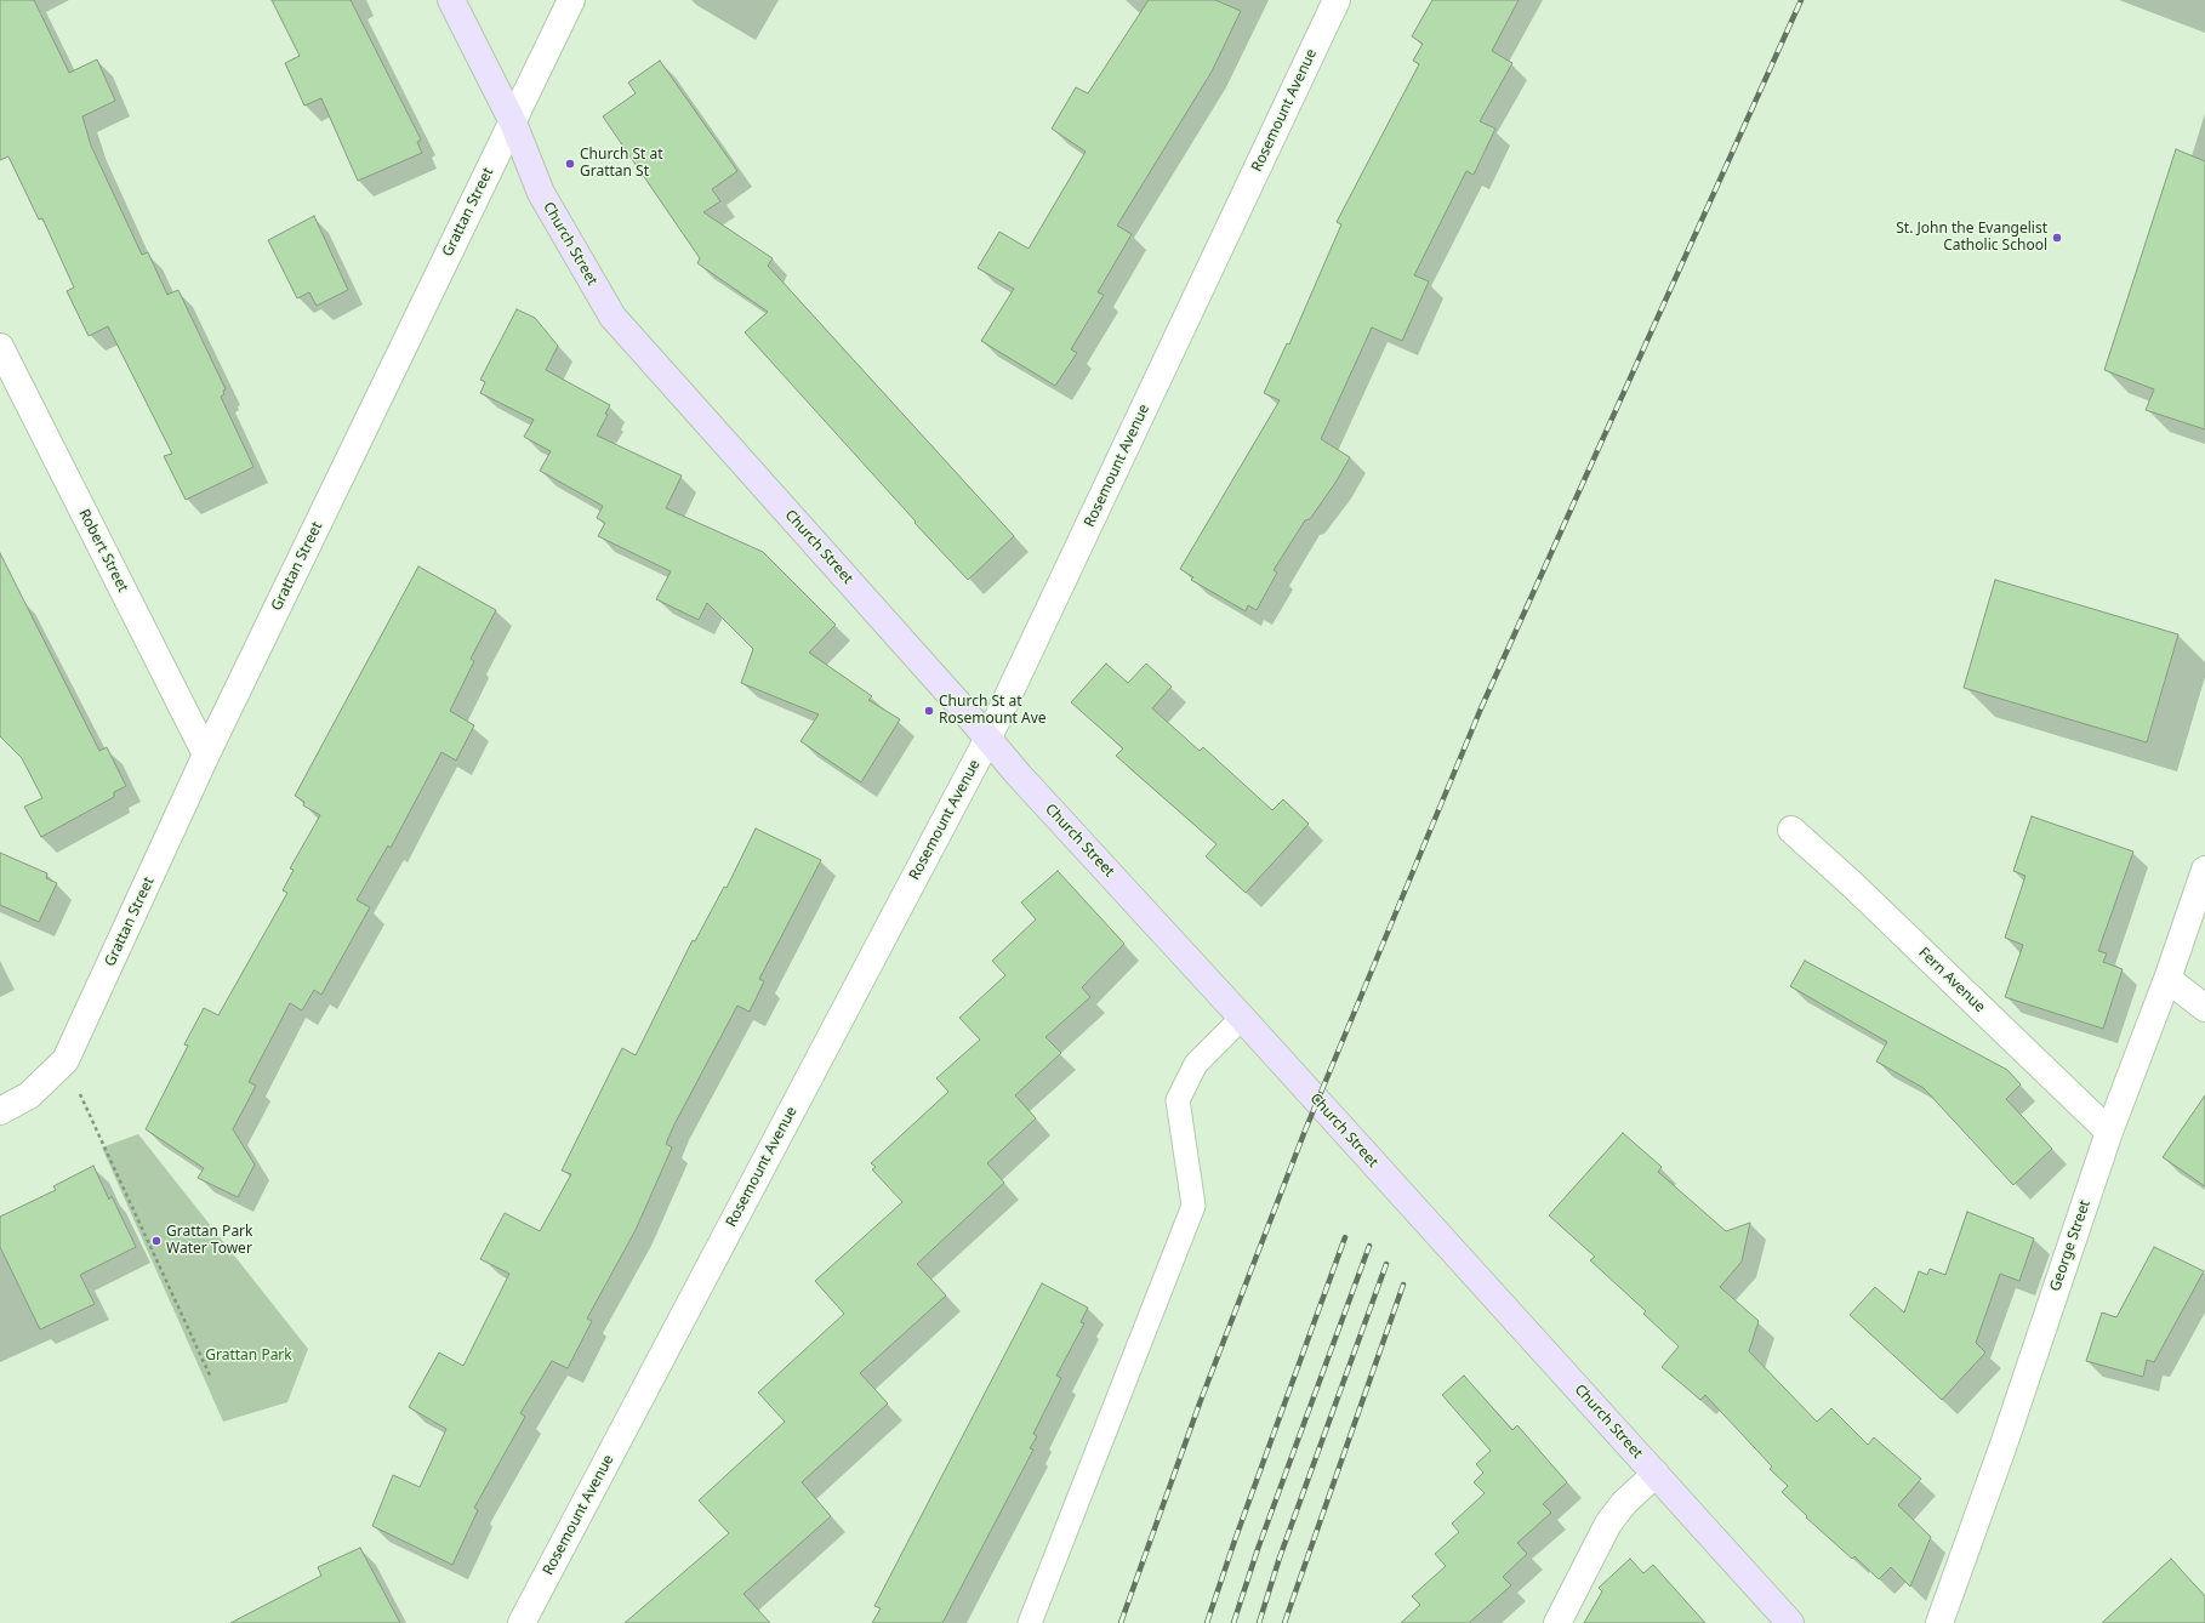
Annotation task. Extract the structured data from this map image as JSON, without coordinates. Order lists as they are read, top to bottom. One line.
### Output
{"streets":{"street":["Rosemount Avenue","Grattan Street","Church Street","Robert Street","Fern Avenue","George Street"]},"crossings":[["Rosemount Avenue","Church Street"],["Grattan Street","Church Street"],["Grattan Street","Robert Street"],["Fern Avenue","George Street"]],"parks":["Grattan Park"],"places":["Church St at Grattan St","St. John the Evangelist Catholic School","Church St at Rosemount Ave","Grattan Park Water Tower"]}
